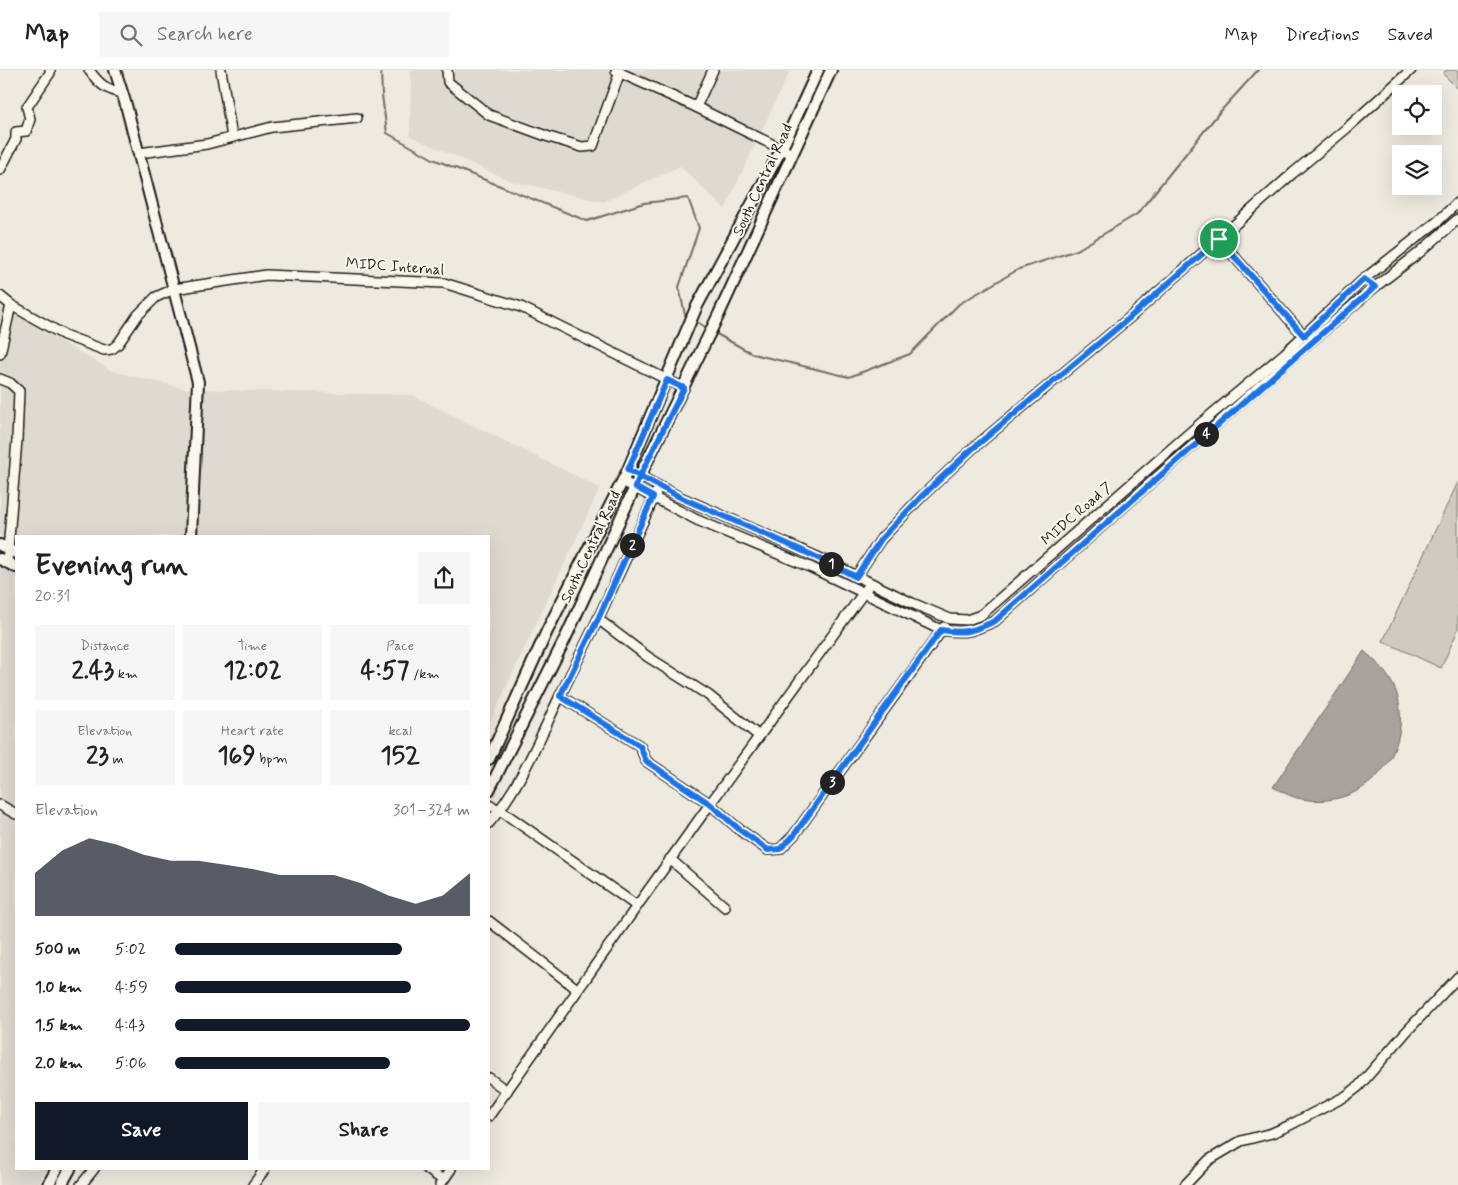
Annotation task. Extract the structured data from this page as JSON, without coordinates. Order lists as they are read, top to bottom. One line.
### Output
{"streets":{"main road":["South Central Road"],"street":["MIDC Internal","MIDC Road 7"]},"crossings":[["South Central Road","MIDC Internal"],["South Central Road","MIDC Road 7"]],"page":{"header":"Map","search":"Search here","nav":["Map","Directions","Saved"],"pins":["4","2","1","3"],"heading":["Evening run","20:31"],"stats":[["Distance","2.43 km"],["Time","12:02"],["Pace","4:57 /km"],["Elevation","23 m"],["Heart rate","169 bpm"],["kcal","152"]],"chart":["Elevation","301–324 m"],"list":[{"name":"500 m","note":"5:02"},{"name":"1.0 km","note":"4:59"},{"name":"1.5 km","note":"4:43"},{"name":"2.0 km","note":"5:06"}],"buttons":["Save","Share"]}}
